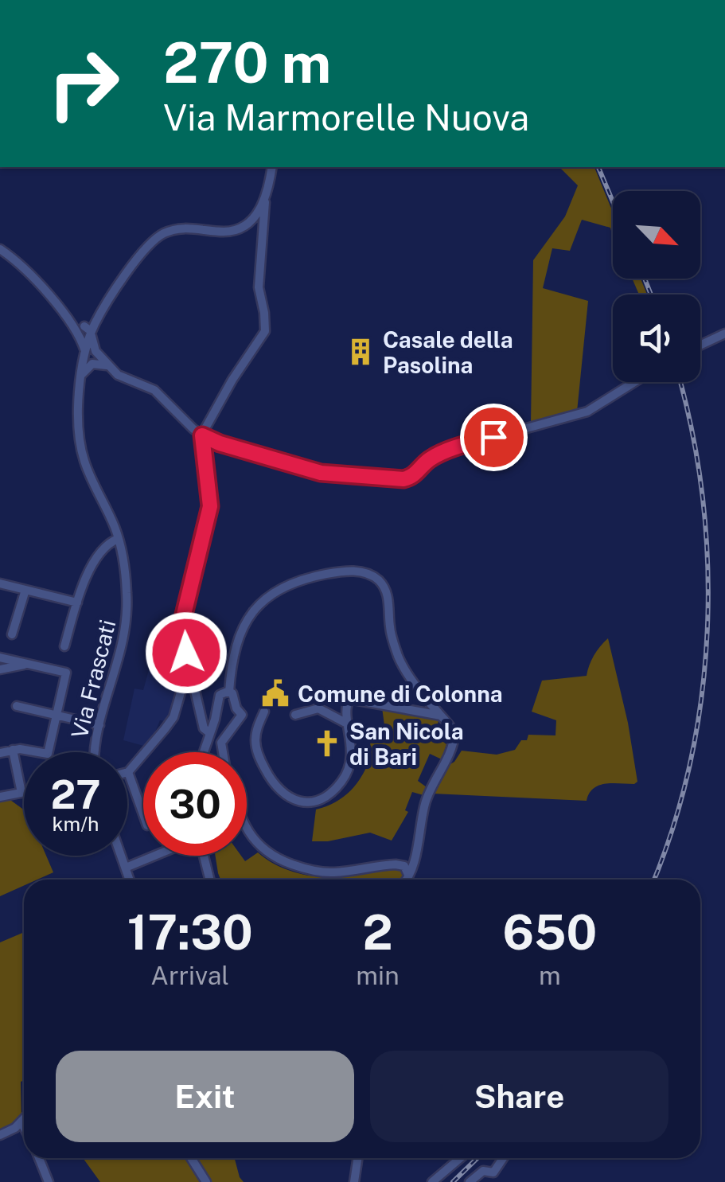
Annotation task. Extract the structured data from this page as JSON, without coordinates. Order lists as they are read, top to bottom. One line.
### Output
{"streets":{"street":["Via Frascati"]},"places":{"building":["Casale della Pasolina"],"public building":["Comune di Colonna"],"church":["San Nicola di Bari"]},"north":"bottom right","page":{"turn":["270 m","Via Marmorelle Nuova"],"speed":"27 km/h","limit":"30","eta":["17:30","Arrival","2","min","650","m"],"buttons":["Exit","Share"]}}
